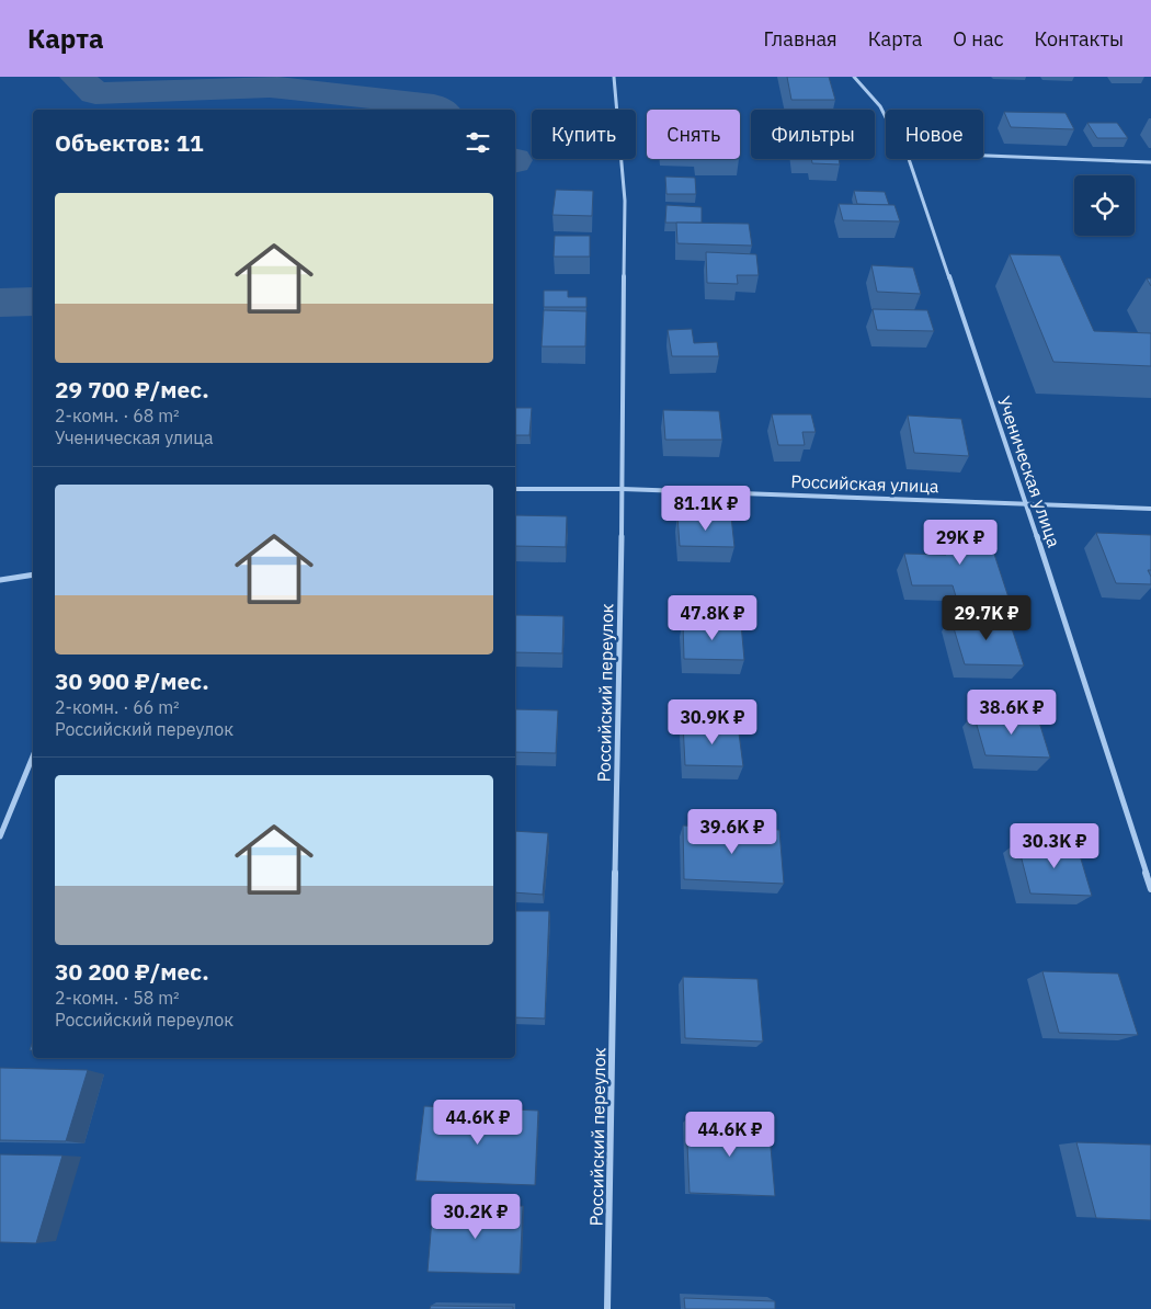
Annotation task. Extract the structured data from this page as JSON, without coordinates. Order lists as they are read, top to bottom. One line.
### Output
{"streets":{"street":["Ученическая улица","Российская улица","Российский переулок"]},"crossings":[["Ученическая улица","Российская улица"],["Российская улица","Российский переулок"]],"page":{"header":"Карта","nav":["Главная","Карта","О нас","Контакты"],"chip":["Купить","Снять","Фильтры","Новое"],"heading":"Объектов: 11","list":[{"name":"29 700 ₽/мес.","note":"2-комн. · 68 m² · Ученическая улица"},{"name":"30 900 ₽/мес.","note":"2-комн. · 66 m² · Российский переулок"},{"name":"30 200 ₽/мес.","note":"2-комн. · 58 m² · Российский переулок"}],"price":["81.1K ₽","29K ₽","47.8K ₽","29.7K ₽","38.6K ₽","30.9K ₽","39.6K ₽","30.3K ₽","44.6K ₽","44.6K ₽","30.2K ₽"]}}
